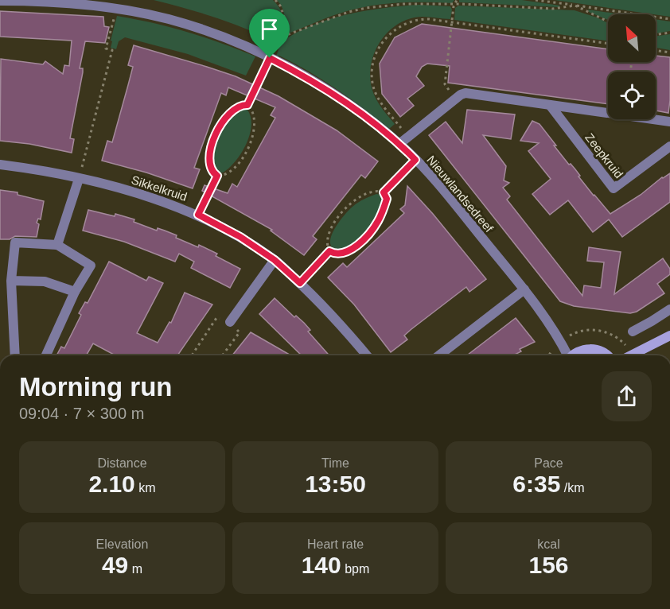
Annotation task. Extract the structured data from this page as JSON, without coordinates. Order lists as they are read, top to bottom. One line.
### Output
{"streets":{"street":["Zeepkruid","Sikkelkruid","Nieuwlandsedreef"]},"north":"top left","page":{"heading":["Morning run","09:04 · 7 × 300 m"],"stats":[["Distance","2.10 km"],["Time","13:50"],["Pace","6:35 /km"],["Elevation","49 m"],["Heart rate","140 bpm"],["kcal","156"]]}}
